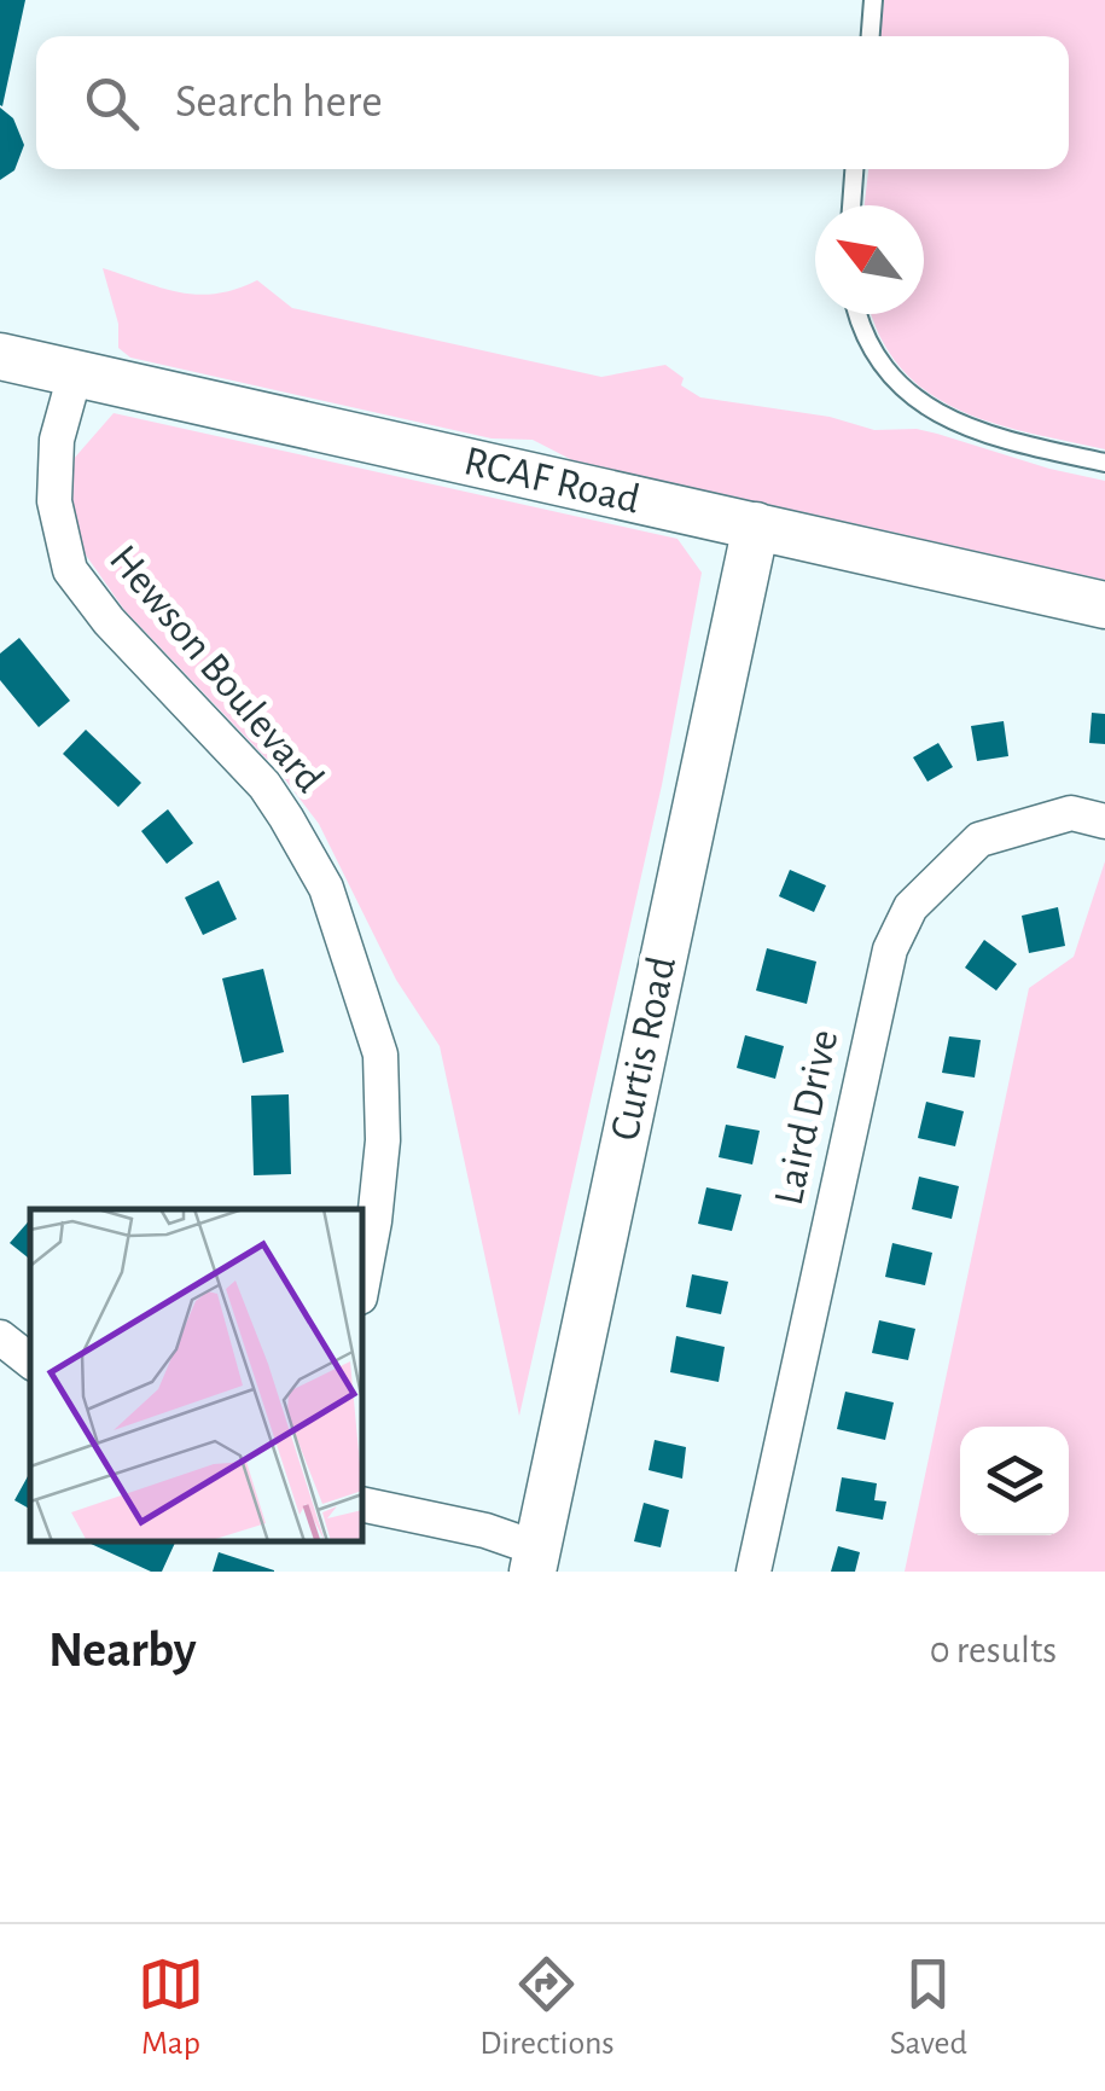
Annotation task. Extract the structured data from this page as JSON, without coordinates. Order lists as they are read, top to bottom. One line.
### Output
{"streets":{"main road":["RCAF Road","Curtis Road"],"street":["Hewson Boulevard","Laird Drive"]},"crossings":[["RCAF Road","Hewson Boulevard"],["RCAF Road","Curtis Road"]],"north":"top left","page":{"search":"Search here","heading":["Nearby","0 results"],"nav":["Map","Directions","Saved"]}}
